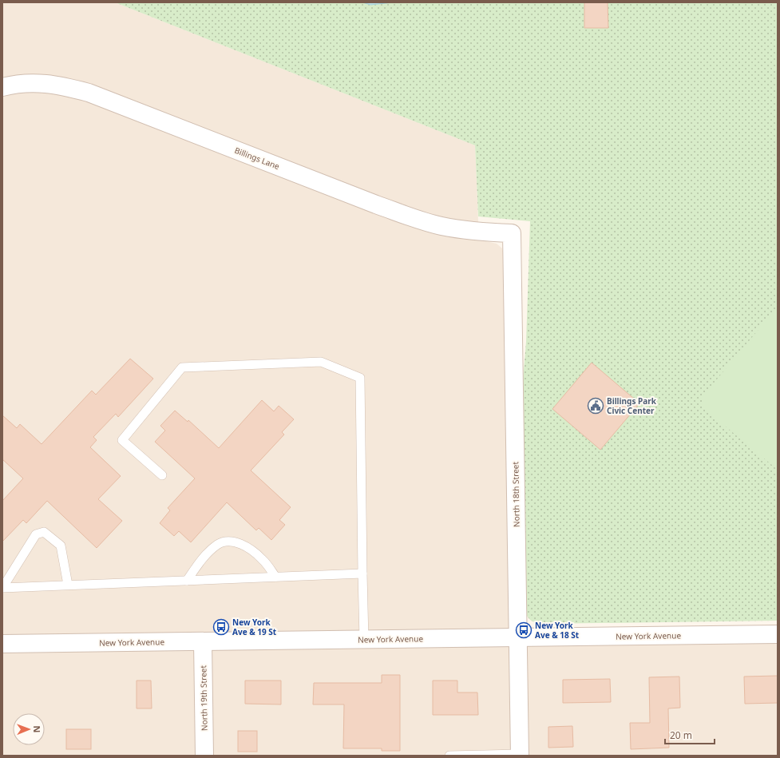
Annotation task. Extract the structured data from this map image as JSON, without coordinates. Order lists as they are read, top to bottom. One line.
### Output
{"streets":{"street":["Billings Lane","North 18th Street","New York Avenue","North 19th Street"]},"crossings":[["Billings Lane","North 18th Street"],["North 18th Street","New York Avenue"],["New York Avenue","North 19th Street"]],"places":{"public building":["Billings Park Civic Center"],"bus stop":["New York Ave & 19 St","New York Ave & 18 St"]},"scale_bar":"20 m","north":"right"}
